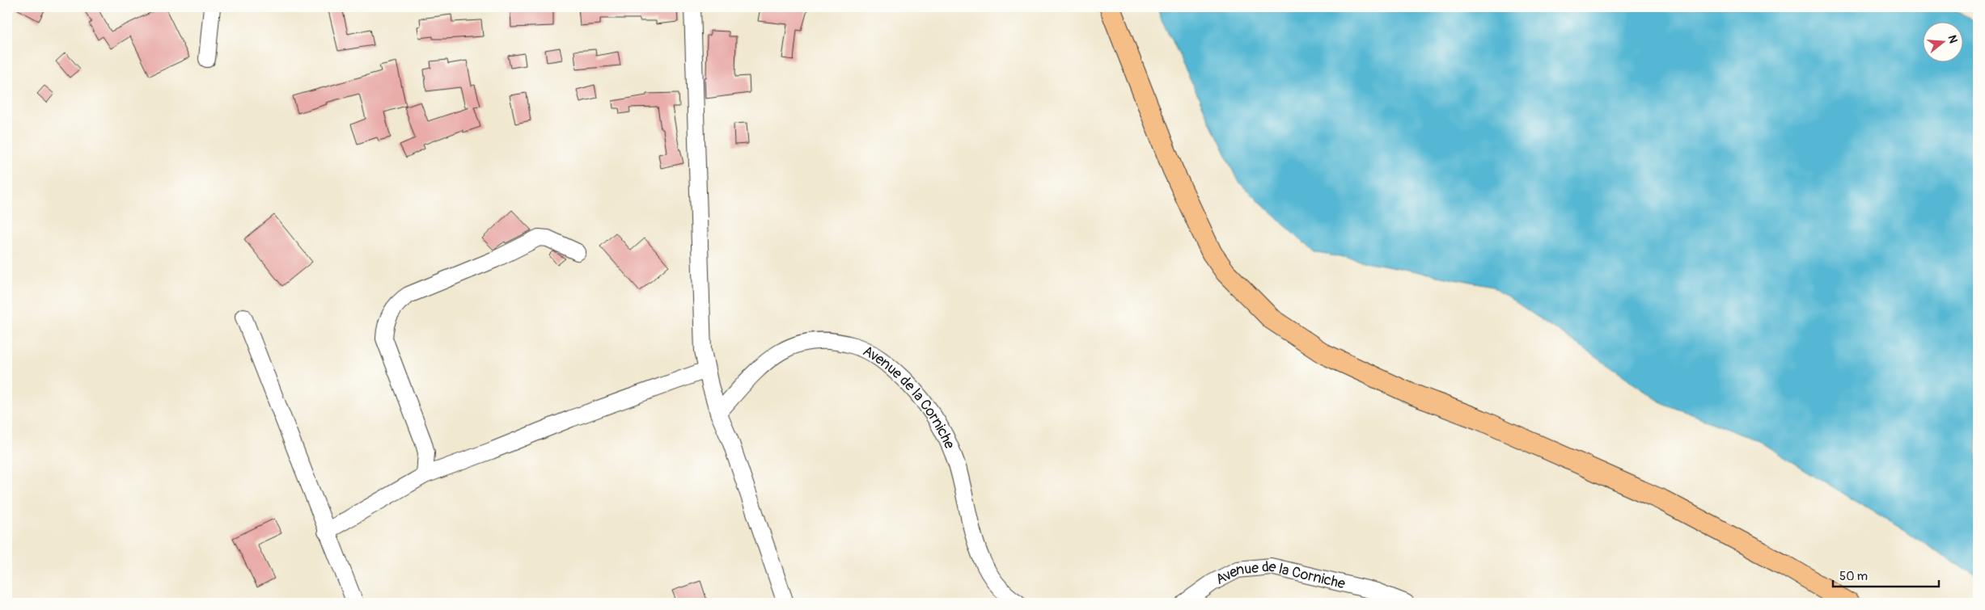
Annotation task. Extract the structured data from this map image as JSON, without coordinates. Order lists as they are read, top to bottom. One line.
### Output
{"streets":{"street":["Avenue de la Corniche"]},"scale_bar":"50 m","north":"right"}
